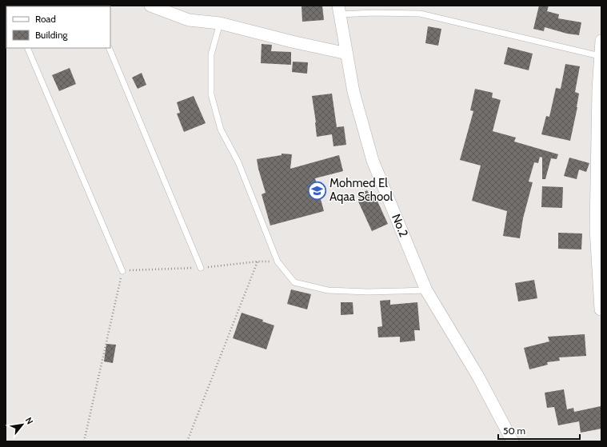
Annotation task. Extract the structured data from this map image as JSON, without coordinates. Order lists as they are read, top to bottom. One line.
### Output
{"streets":{"street":["No.2"]},"places":{"school or university":["Mohmed El Aqaa School"]},"legend":["Road","Building"],"scale_bar":"50 m","north":"top right"}
